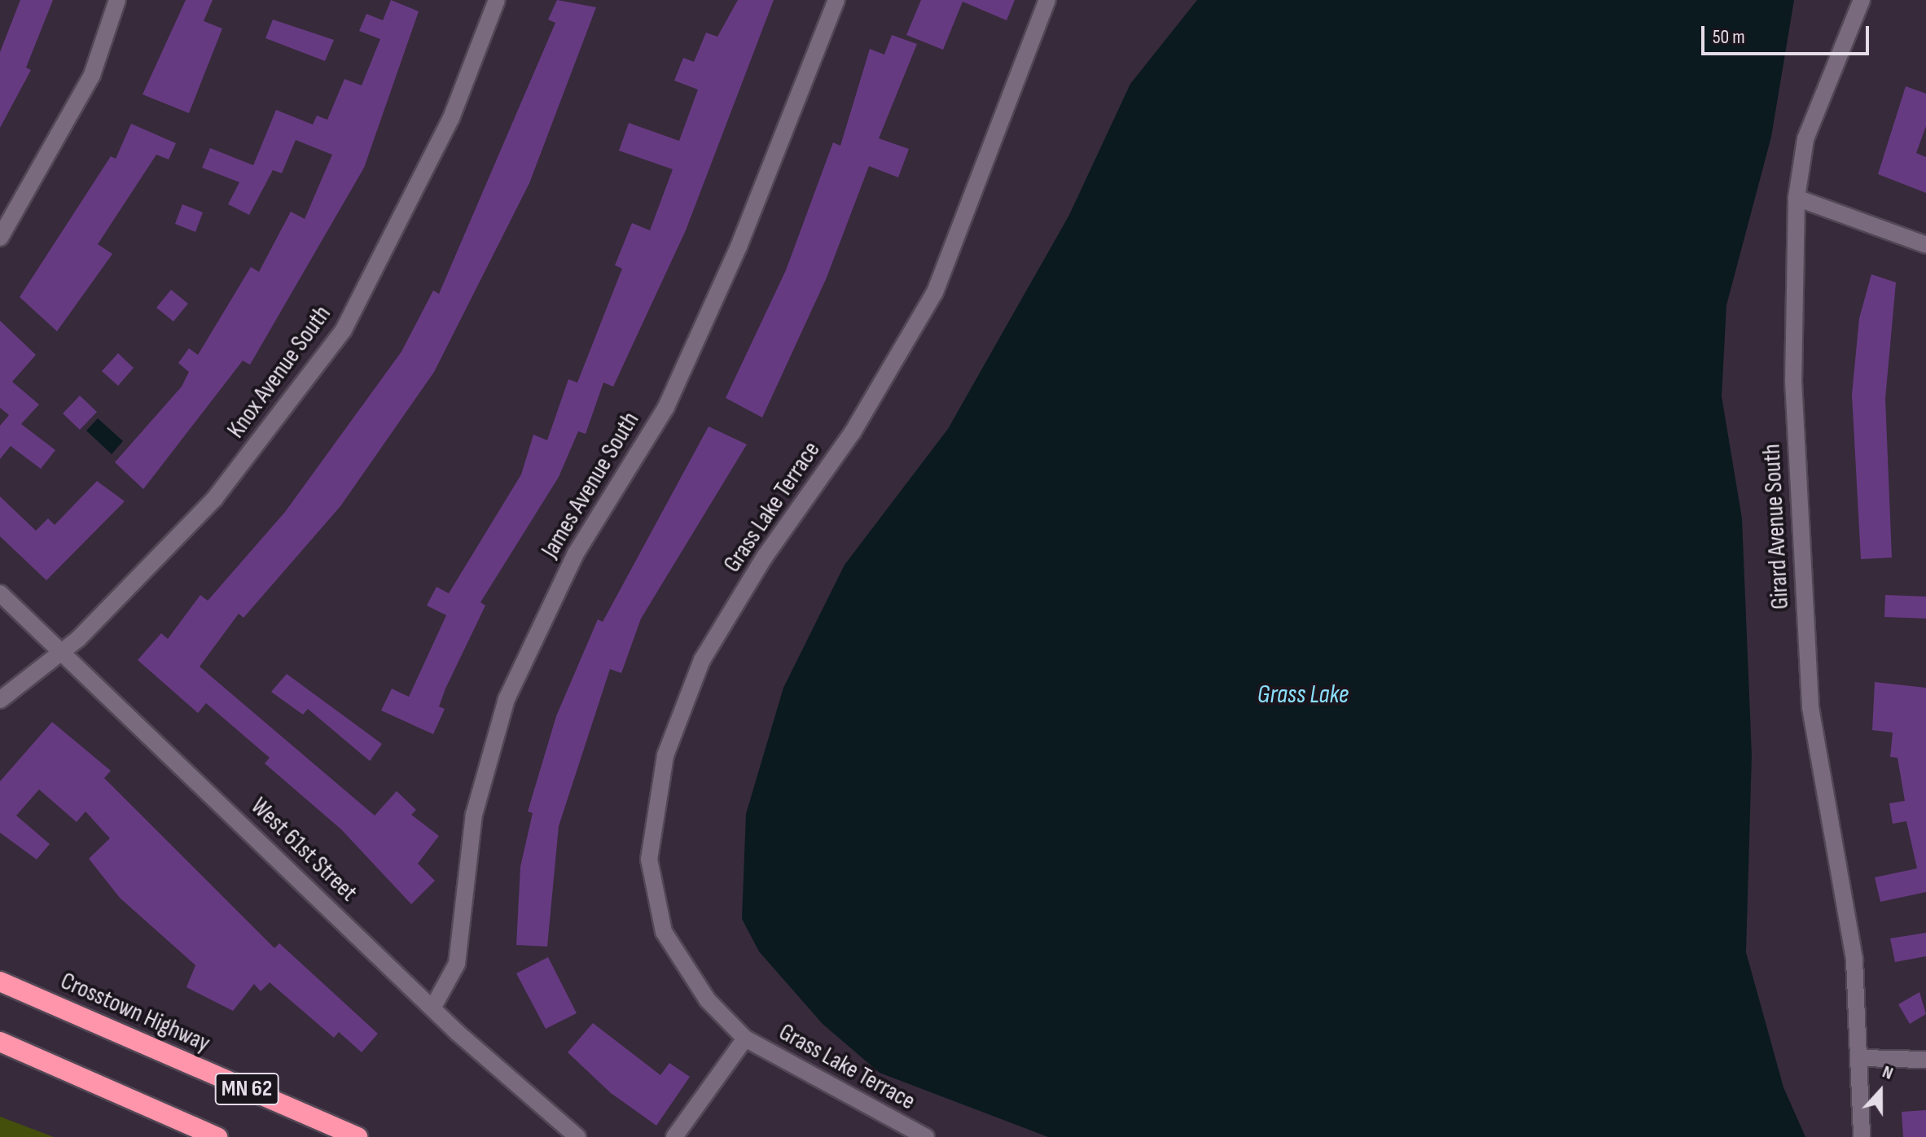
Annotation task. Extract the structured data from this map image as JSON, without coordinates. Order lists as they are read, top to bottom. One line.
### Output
{"streets":{"highway":["Crosstown Highway","MN 62"],"street":["Knox Avenue South","James Avenue South","Grass Lake Terrace","Girard Avenue South","West 61st Street"]},"crossings":[["Knox Avenue South","West 61st Street"],["James Avenue South","West 61st Street"]],"water":["Grass Lake"],"scale_bar":"50 m","north":"top"}
